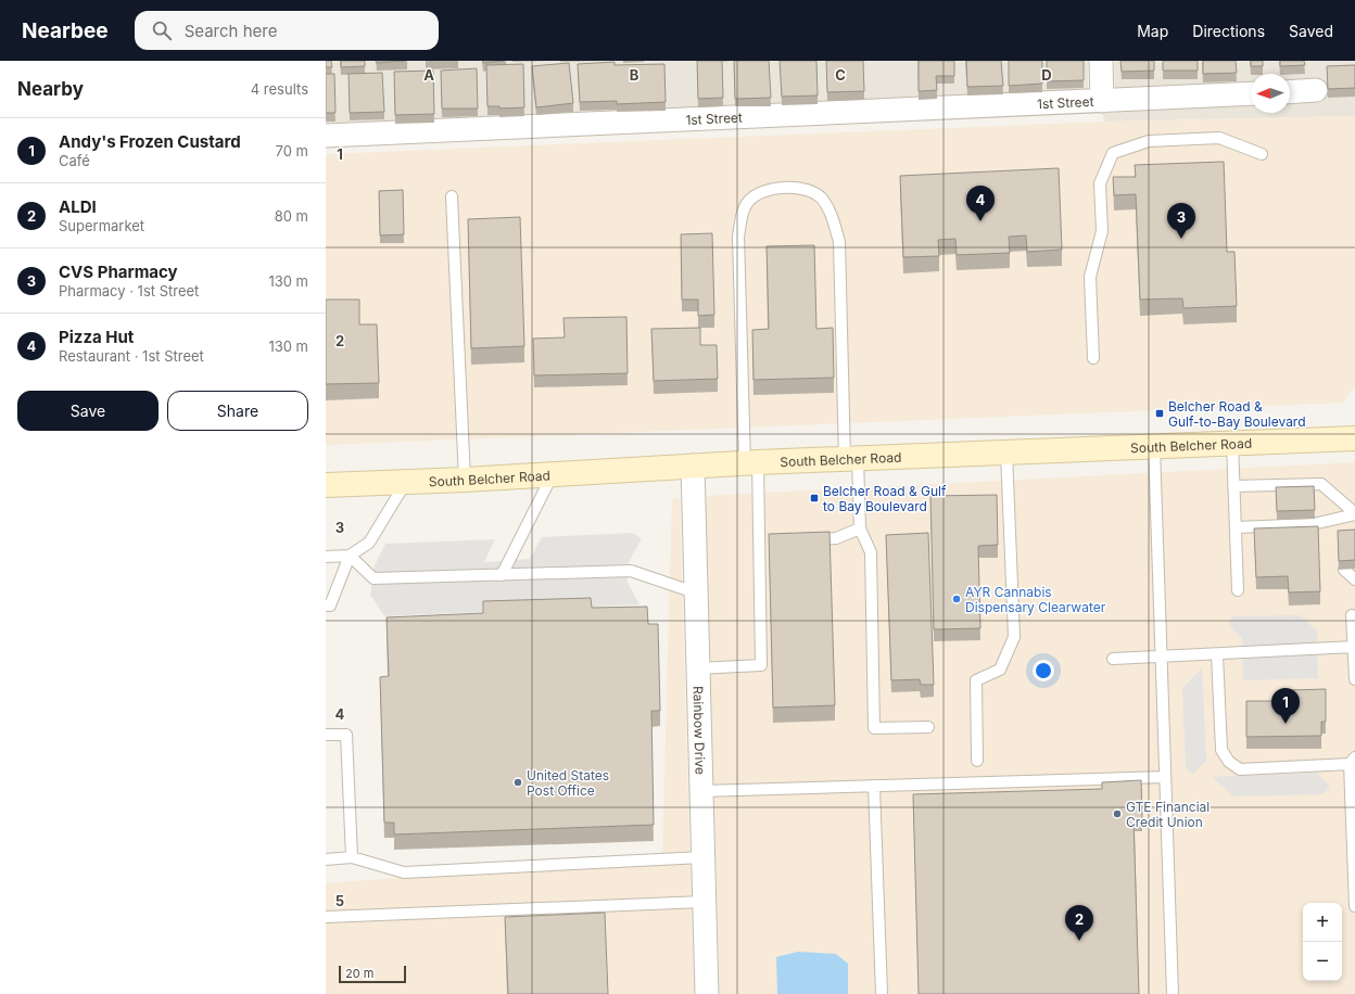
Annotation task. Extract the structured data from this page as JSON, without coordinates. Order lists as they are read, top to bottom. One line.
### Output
{"streets":{"main road":["South Belcher Road"],"street":["1st Street","Rainbow Drive"]},"crossings":[["South Belcher Road","Rainbow Drive"]],"places":{"transit":["Belcher Road & Gulf-to-Bay Boulevard","Belcher Road & Gulf to Bay Boulevard"],"other":["AYR Cannabis Dispensary Clearwater","United States Post Office","GTE Financial Credit Union"]},"scale_bar":"20 m","north":"left","page":{"header":"Nearbee","search":"Search here","nav":["Map","Directions","Saved"],"heading":["Nearby","4 results"],"list":[{"mark":"1","name":"Andy's Frozen Custard","note":"Café","value":"70 m"},{"mark":"2","name":"ALDI","note":"Supermarket","value":"80 m"},{"mark":"3","name":"CVS Pharmacy","note":"Pharmacy · 1st Street","value":"130 m"},{"mark":"4","name":"Pizza Hut","note":"Restaurant · 1st Street","value":"130 m"}],"pins":["4","3","1","2"],"buttons":["Save","Share"],"map_buttons":["+","−"],"scale":"20 m"},"grid":{"columns":["A","B","C","D"],"rows":["1","2","3","4","5"]}}
